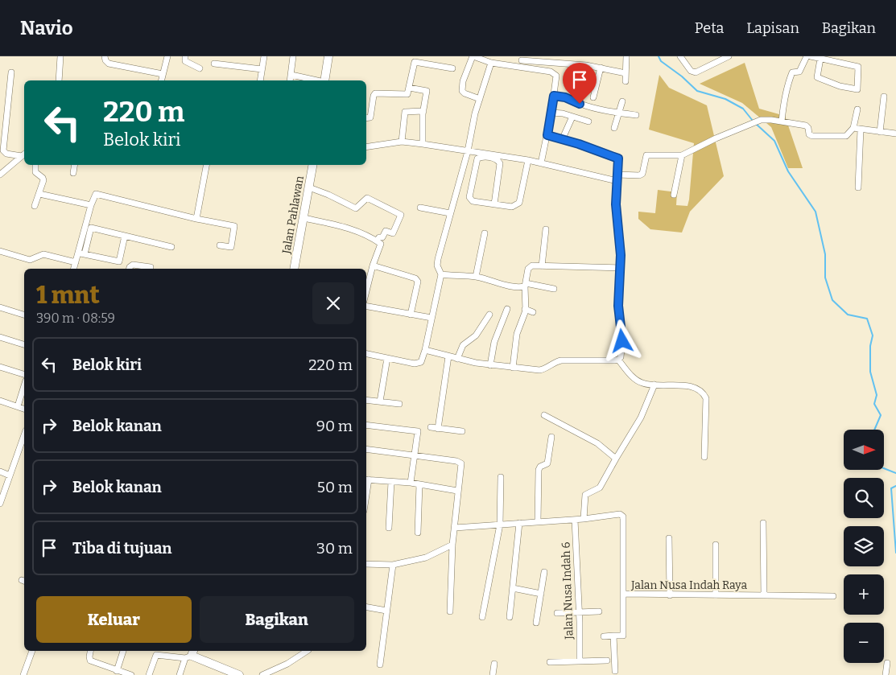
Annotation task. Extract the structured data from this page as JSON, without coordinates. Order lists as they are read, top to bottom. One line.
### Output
{"streets":{"street":["Jalan Pahlawan","Jalan Nusa Indah Raya","Jalan Nusa Indah 6"]},"crossings":[["Jalan Nusa Indah Raya","Jalan Nusa Indah 6"]],"north":"right","page":{"header":"Navio","nav":["Peta","Lapisan","Bagikan"],"turn":["220 m","Belok kiri"],"heading":["1 mnt","390 m · 08:59"],"list":[{"name":"Belok kiri","value":"220 m"},{"name":"Belok kanan","value":"90 m"},{"name":"Belok kanan","value":"50 m"},{"name":"Tiba di tujuan","value":"30 m"}],"map_buttons":["+","−"],"buttons":["Keluar","Bagikan"]}}
